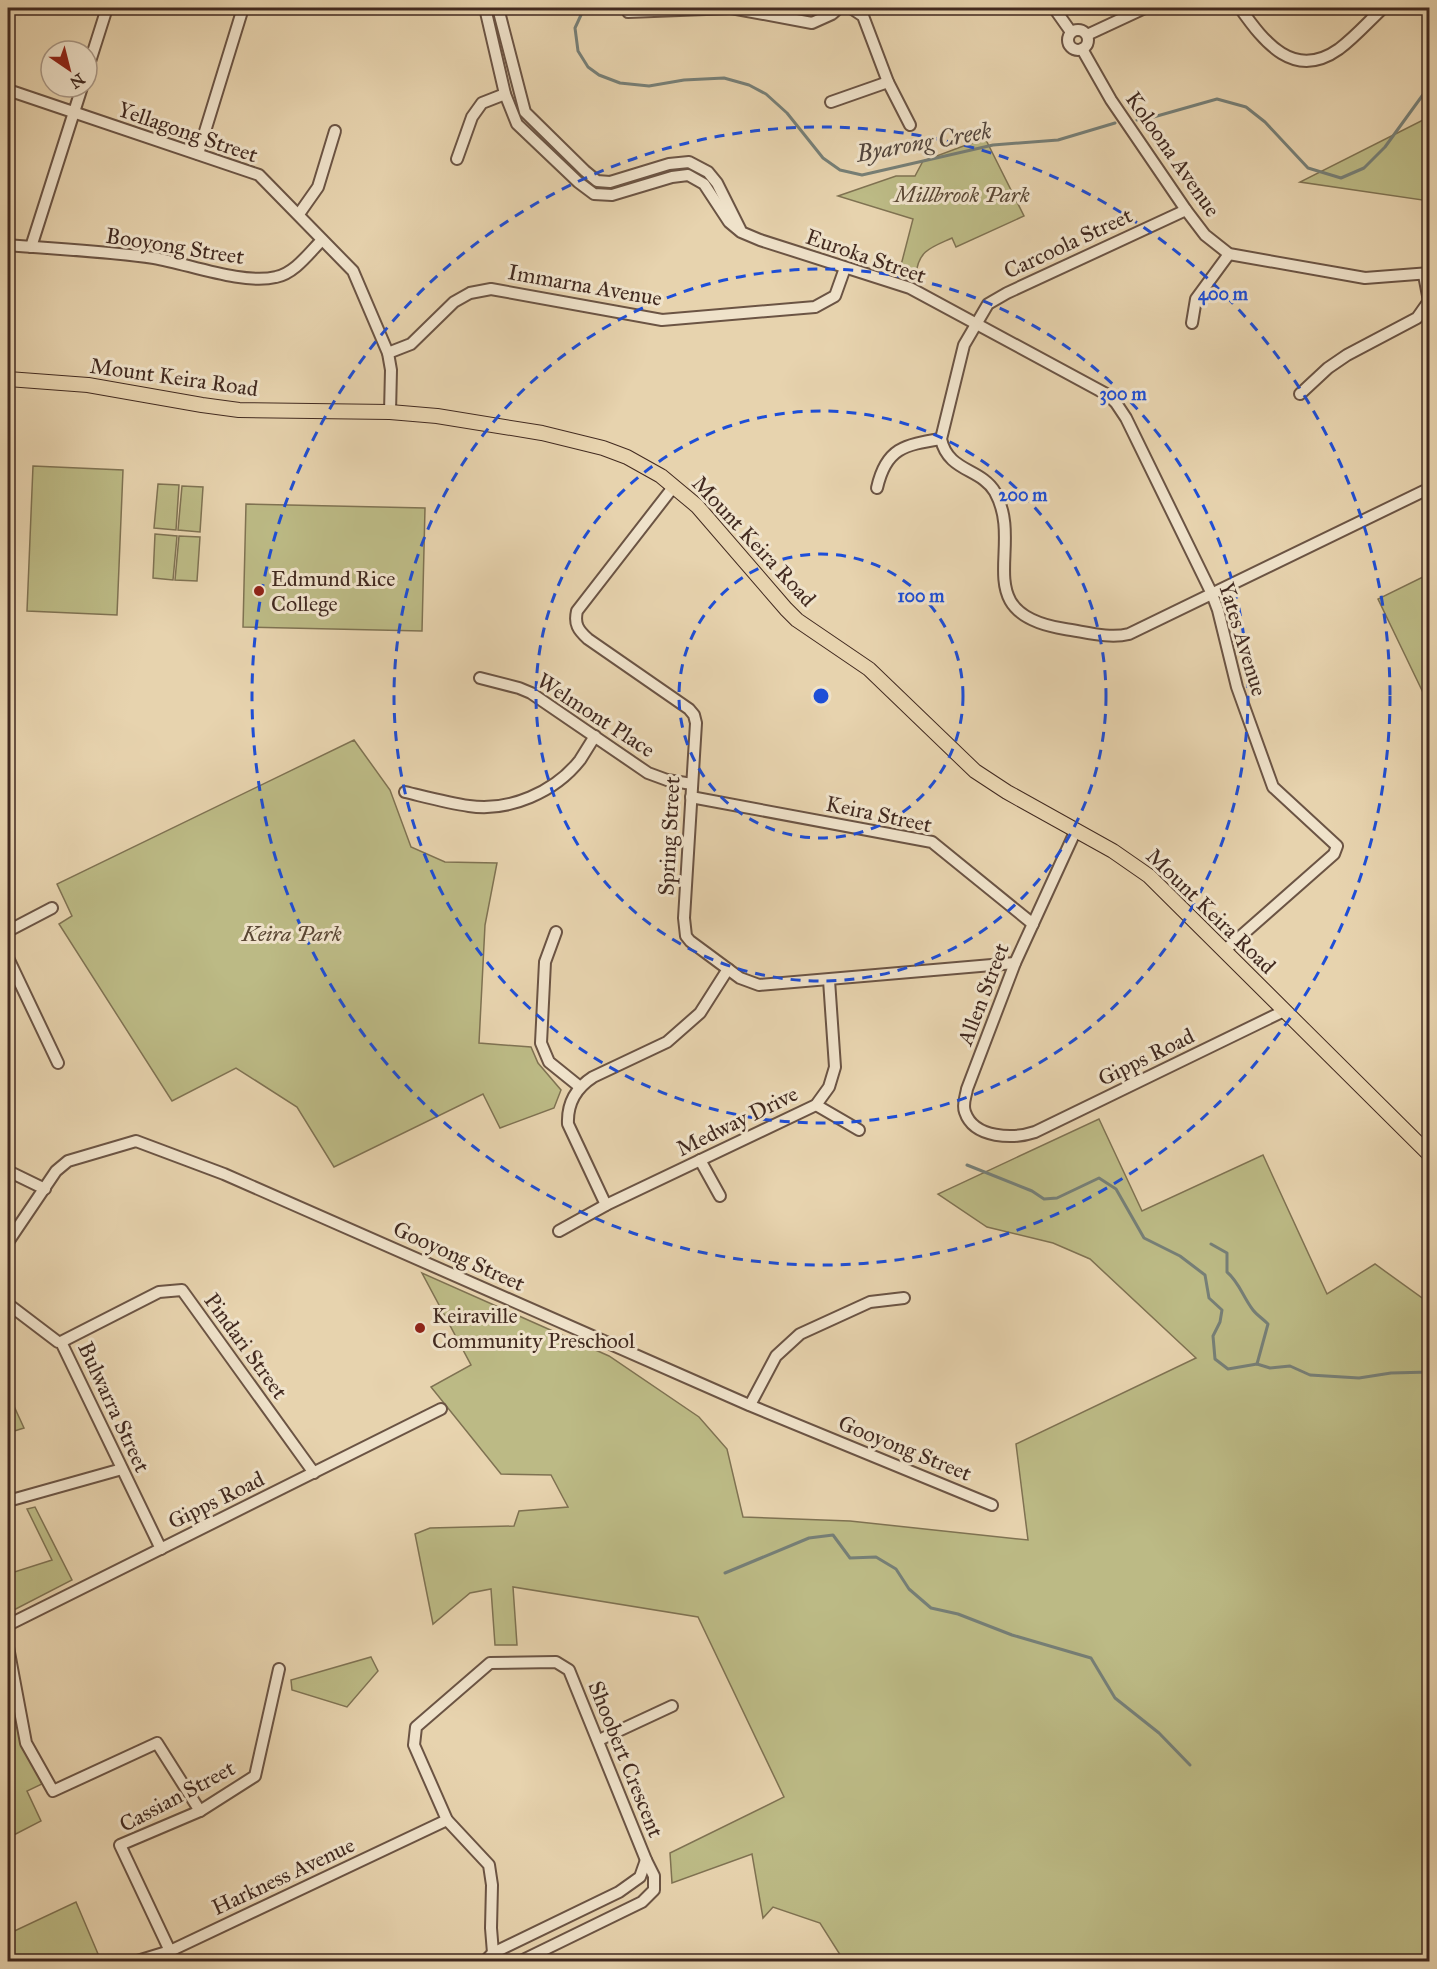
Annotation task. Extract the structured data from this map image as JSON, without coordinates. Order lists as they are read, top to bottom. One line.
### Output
{"streets":{"main road":["Mount Keira Road"],"street":["Yellagong Street","Koloona Avenue","Carcoola Street","Booyong Street","Euroka Street","Immarna Avenue","Yates Avenue","Welmont Place","Keira Street","Spring Street","Allen Street","Gipps Road","Medway Drive","Gooyong Street","Pindari Street","Bulwarra Street","Shoobert Crescent","Cassian Street","Harkness Avenue"]},"crossings":[["Yellagong Street","Booyong Street"],["Yellagong Street","Immarna Avenue"],["Yellagong Street","Mount Keira Road"],["Koloona Avenue","Carcoola Street"],["Carcoola Street","Euroka Street"],["Carcoola Street","Yates Avenue"],["Euroka Street","Immarna Avenue"],["Euroka Street","Yates Avenue"],["Mount Keira Road","Yates Avenue"],["Mount Keira Road","Spring Street"],["Mount Keira Road","Allen Street"],["Mount Keira Road","Gipps Road"],["Welmont Place","Spring Street"],["Keira Street","Spring Street"],["Keira Street","Allen Street"],["Spring Street","Allen Street"],["Spring Street","Medway Drive"],["Allen Street","Gipps Road"],["Gipps Road","Pindari Street"],["Gipps Road","Bulwarra Street"],["Pindari Street","Bulwarra Street"],["Shoobert Crescent","Harkness Avenue"],["Cassian Street","Harkness Avenue"]],"water":["Byarong Creek"],"parks":["Millbrook Park","Keira Park"],"places":["Edmund Rice College","Keiraville Community Preschool"],"north":"bottom right","rings":["400 m","300 m","200 m","100 m"]}
